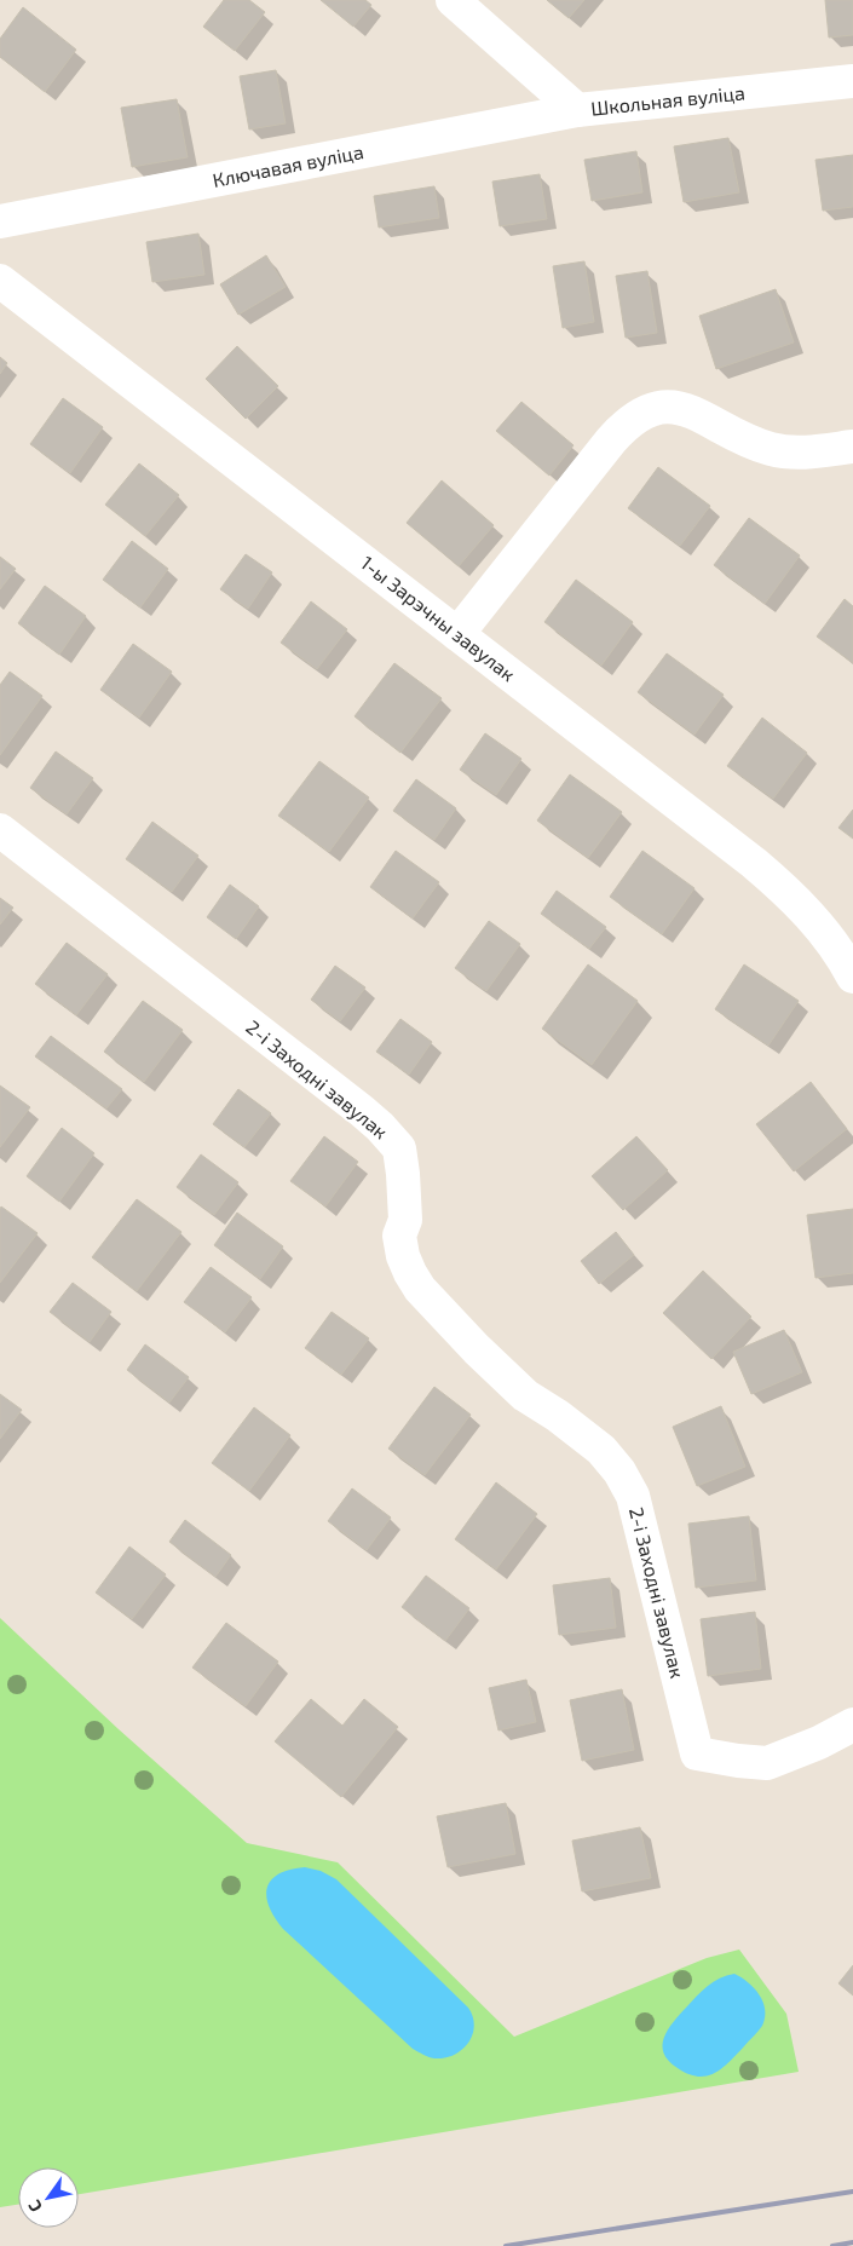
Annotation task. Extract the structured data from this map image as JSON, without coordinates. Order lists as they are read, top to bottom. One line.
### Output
{"streets":{"street":["Школьная вуліца","Ключавая вуліца","1-ы Зарэчны завулак","2-і Заходні завулак"]},"crossings":[["Школьная вуліца","Ключавая вуліца"]],"north":"bottom left"}
